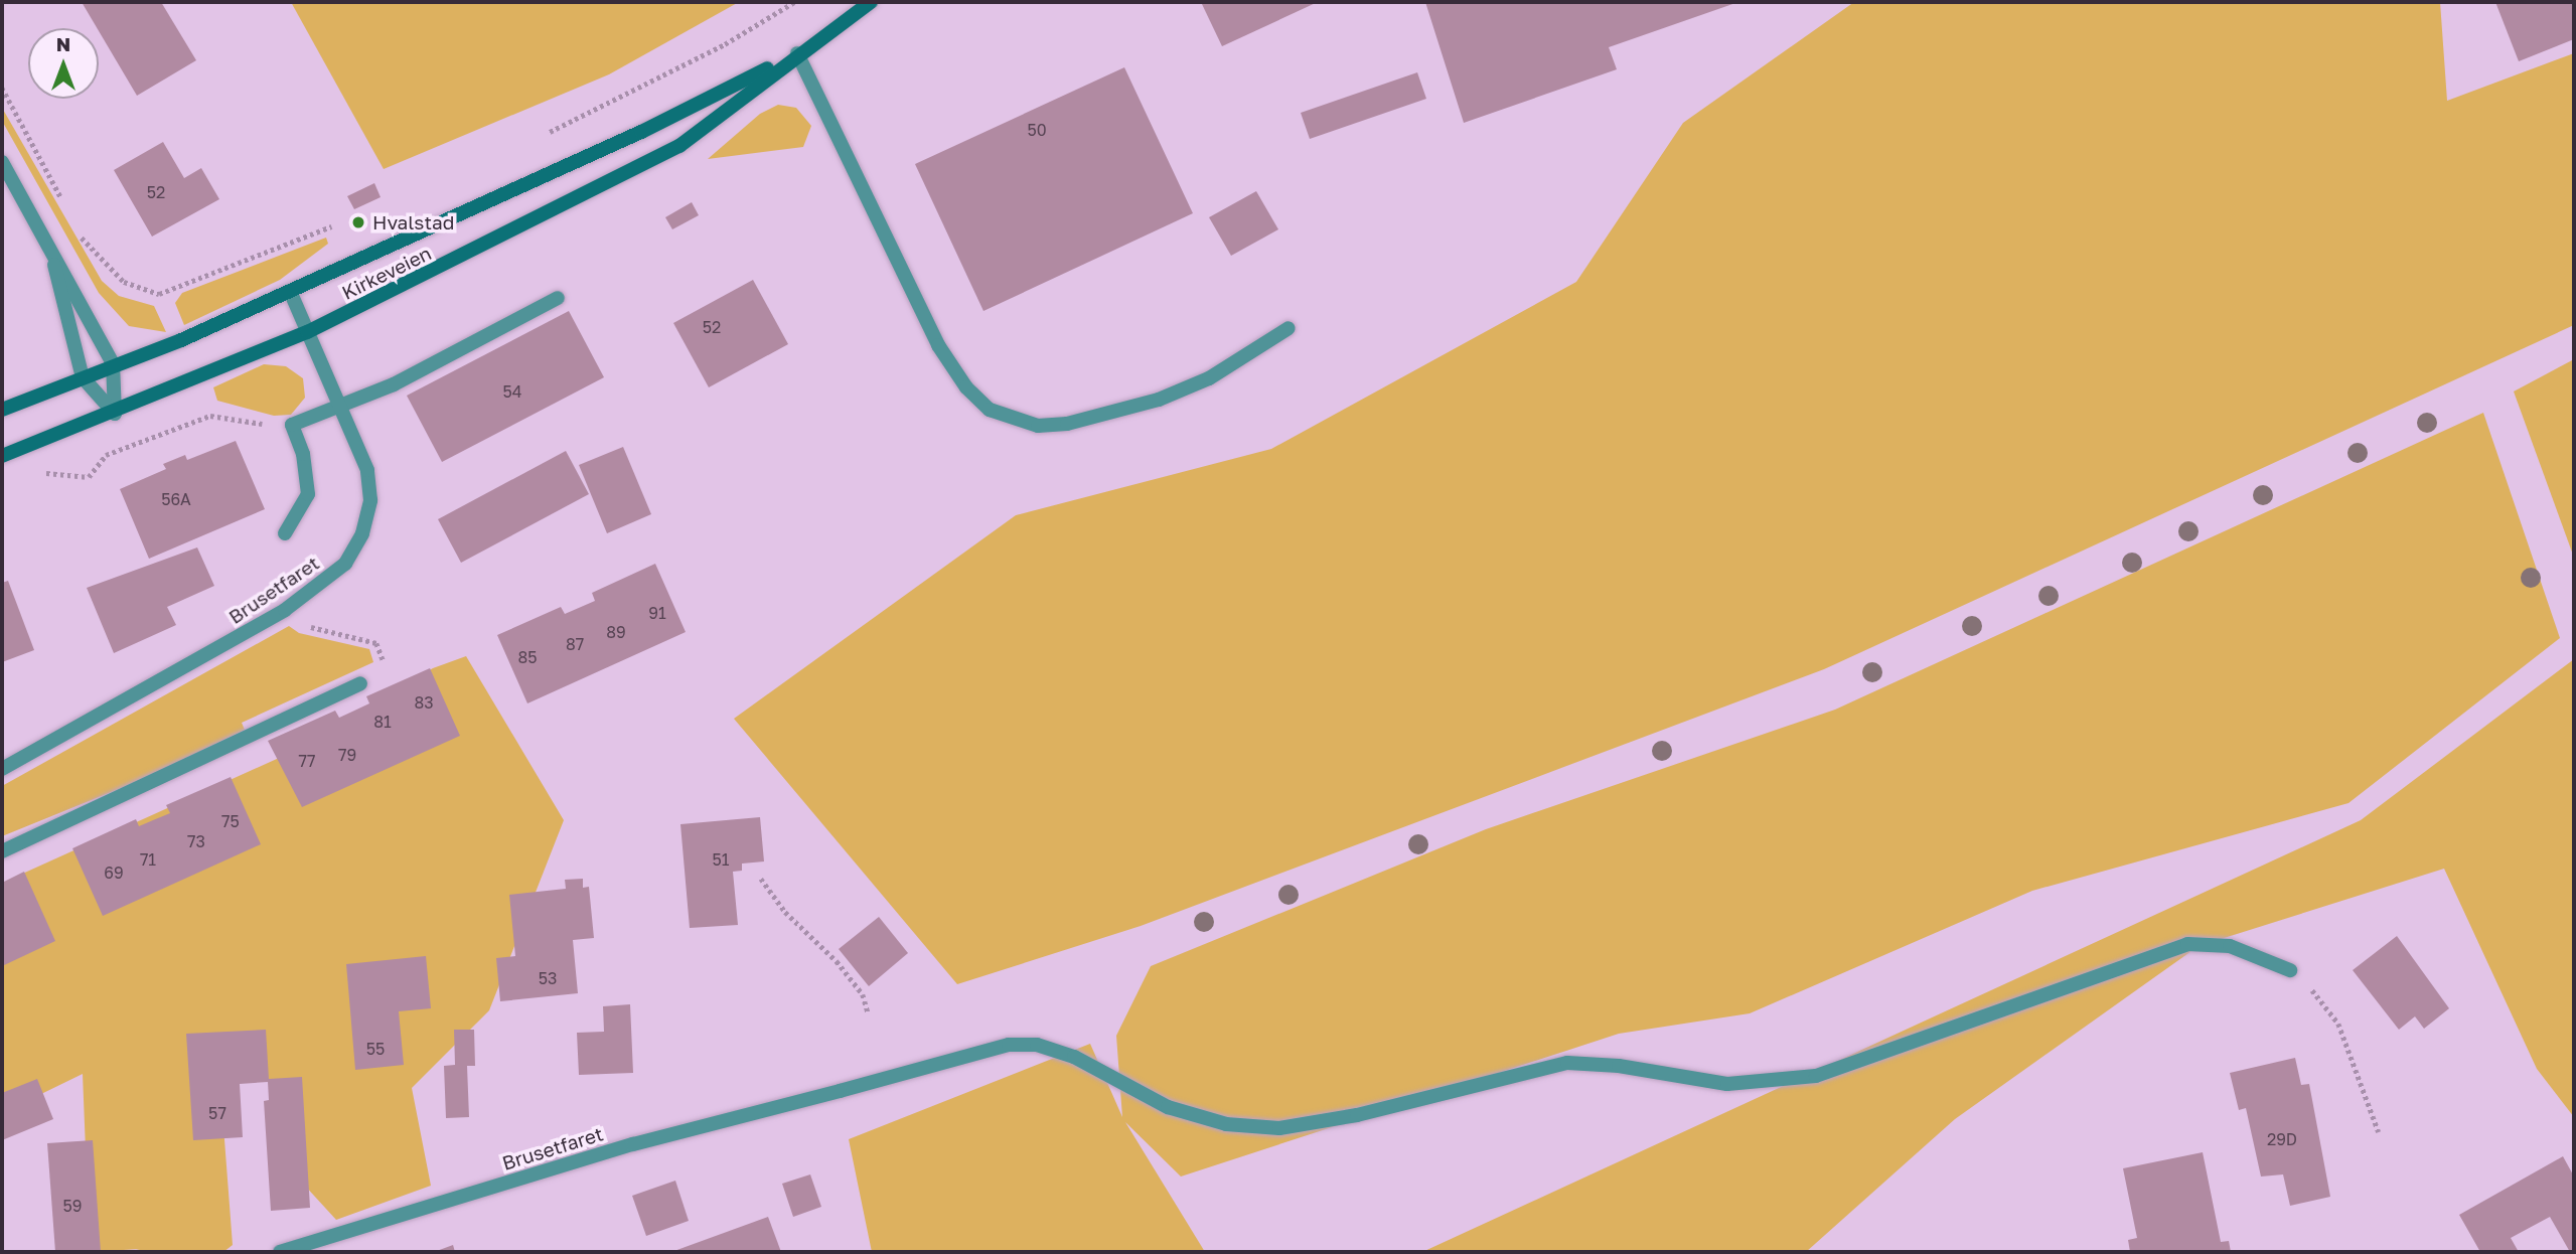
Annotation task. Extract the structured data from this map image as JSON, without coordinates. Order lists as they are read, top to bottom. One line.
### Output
{"streets":{"main road":["Kirkeveien"],"street":["Brusetfaret"]},"crossings":[["Kirkeveien","Brusetfaret"]],"places":["Hvalstad"],"house_numbers":["50","52","52","54","56A","91","89","87","85","83","81","79","77","75","73","71","51","69","53","55","57","29D","59"],"north":"top"}
